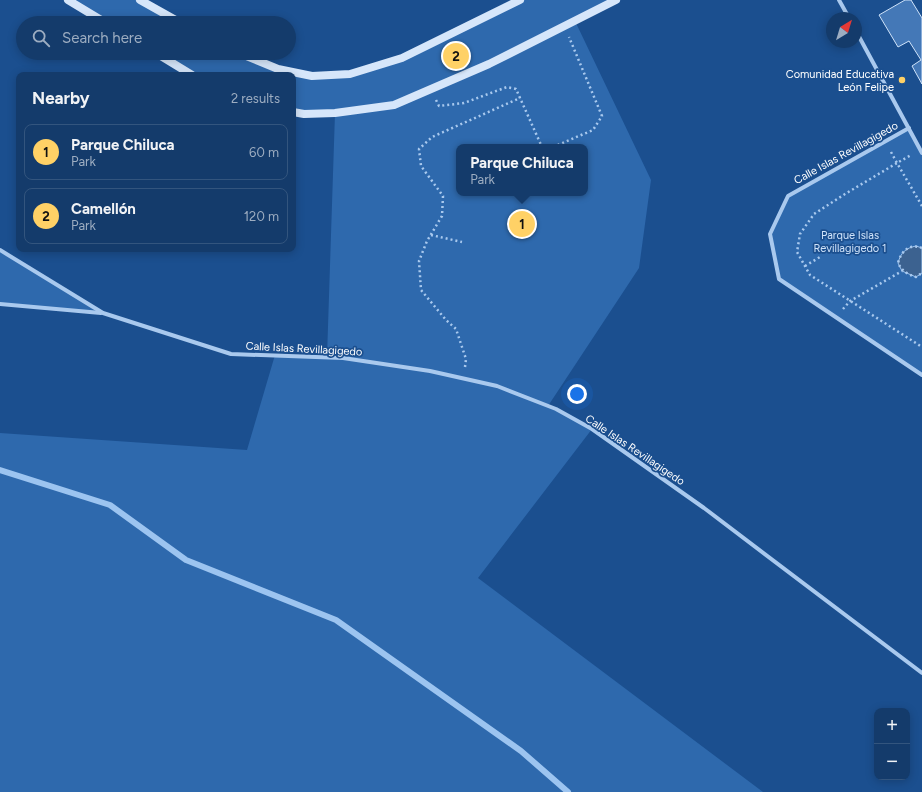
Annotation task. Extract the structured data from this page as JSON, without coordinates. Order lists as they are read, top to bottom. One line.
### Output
{"streets":{"street":["Calle Islas Revillagigedo"]},"parks":["Parque Islas Revillagigedo 1"],"places":["Comunidad Educativa León Felipe"],"north":"top right","page":{"search":"Search here","pins":["2","1"],"heading":["Nearby","2 results"],"list":[{"mark":"1","name":"Parque Chiluca","note":"Park","value":"60 m"},{"mark":"2","name":"Camellón","note":"Park","value":"120 m"}],"popup":["Parque Chiluca","Park"],"map_buttons":["+","−"]}}
